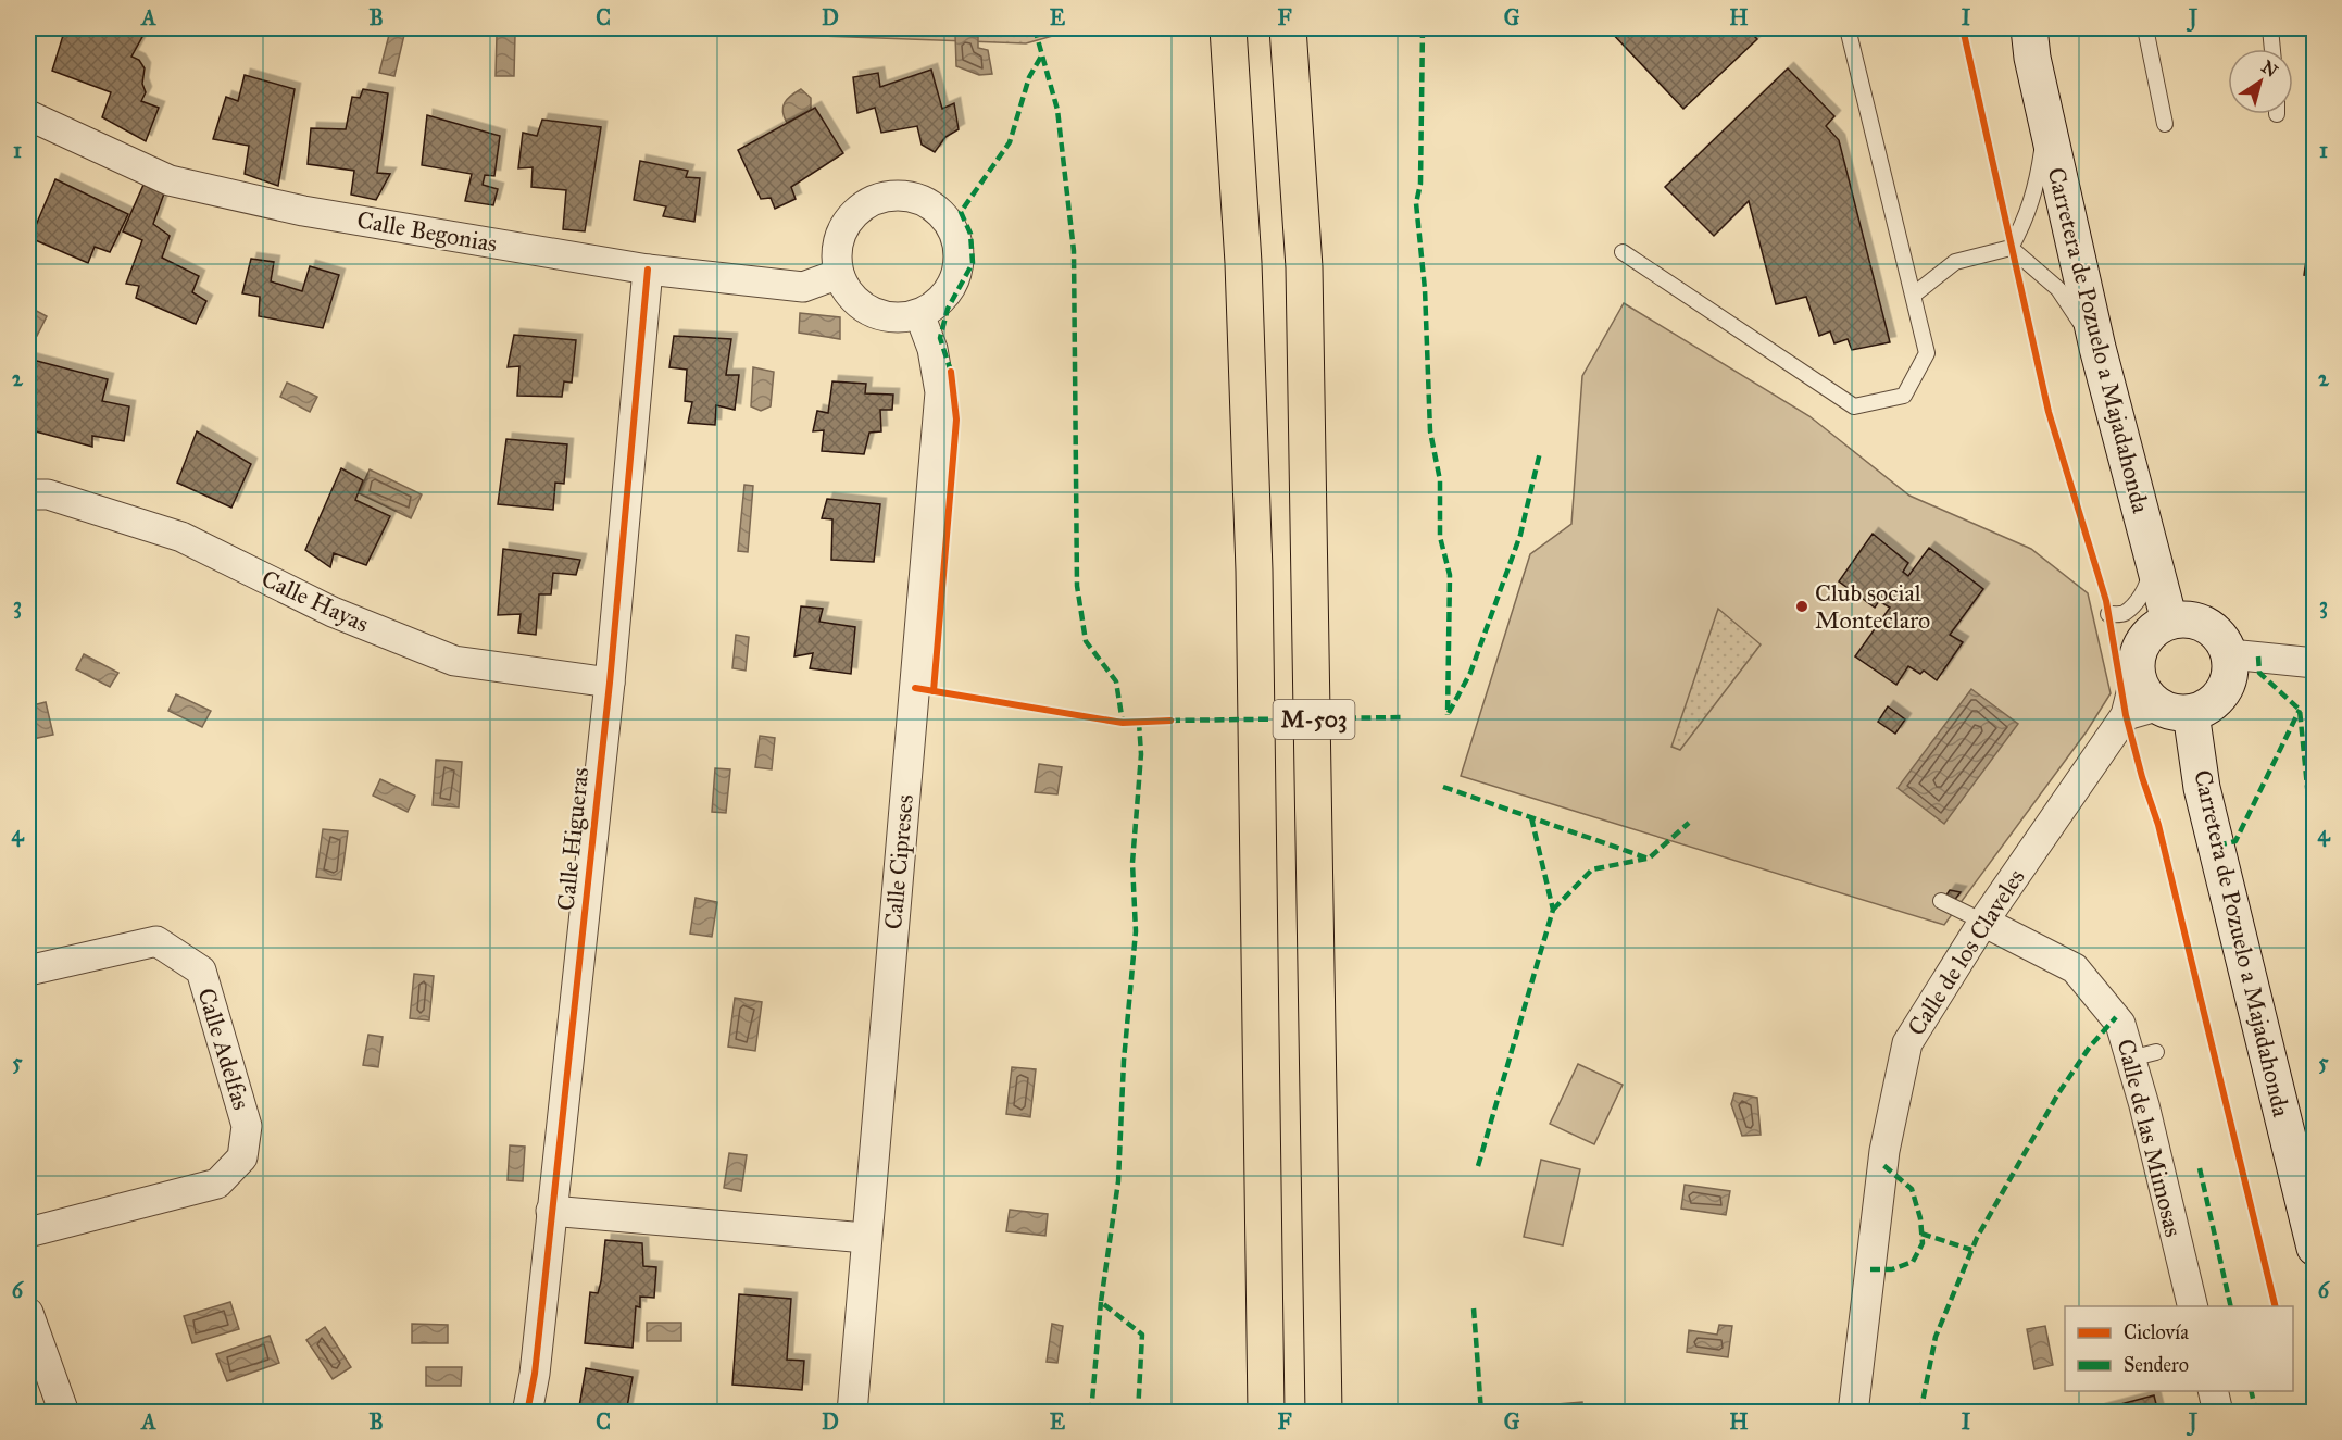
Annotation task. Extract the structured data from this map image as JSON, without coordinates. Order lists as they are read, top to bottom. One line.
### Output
{"streets":{"highway":["M-503"],"street":["Calle Begonias","Carretera de Pozuelo a Majadahonda","Calle Hayas","Calle Higueras","Calle Cipreses","Calle de los Claveles","Calle Adelfas","Calle de las Mimosas"]},"crossings":[["Calle Begonias","Calle Higueras"],["Calle Begonias","Calle Cipreses"],["Carretera de Pozuelo a Majadahonda","Calle de los Claveles"],["Calle Hayas","Calle Higueras"],["Calle de los Claveles","Calle de las Mimosas"]],"places":["Club social Monteclaro"],"legend":["Ciclovía","Sendero"],"north":"top right","grid":{"columns":["A","B","C","D","E","F","G","H","I","J"],"rows":["1","2","3","4","5","6"]}}
